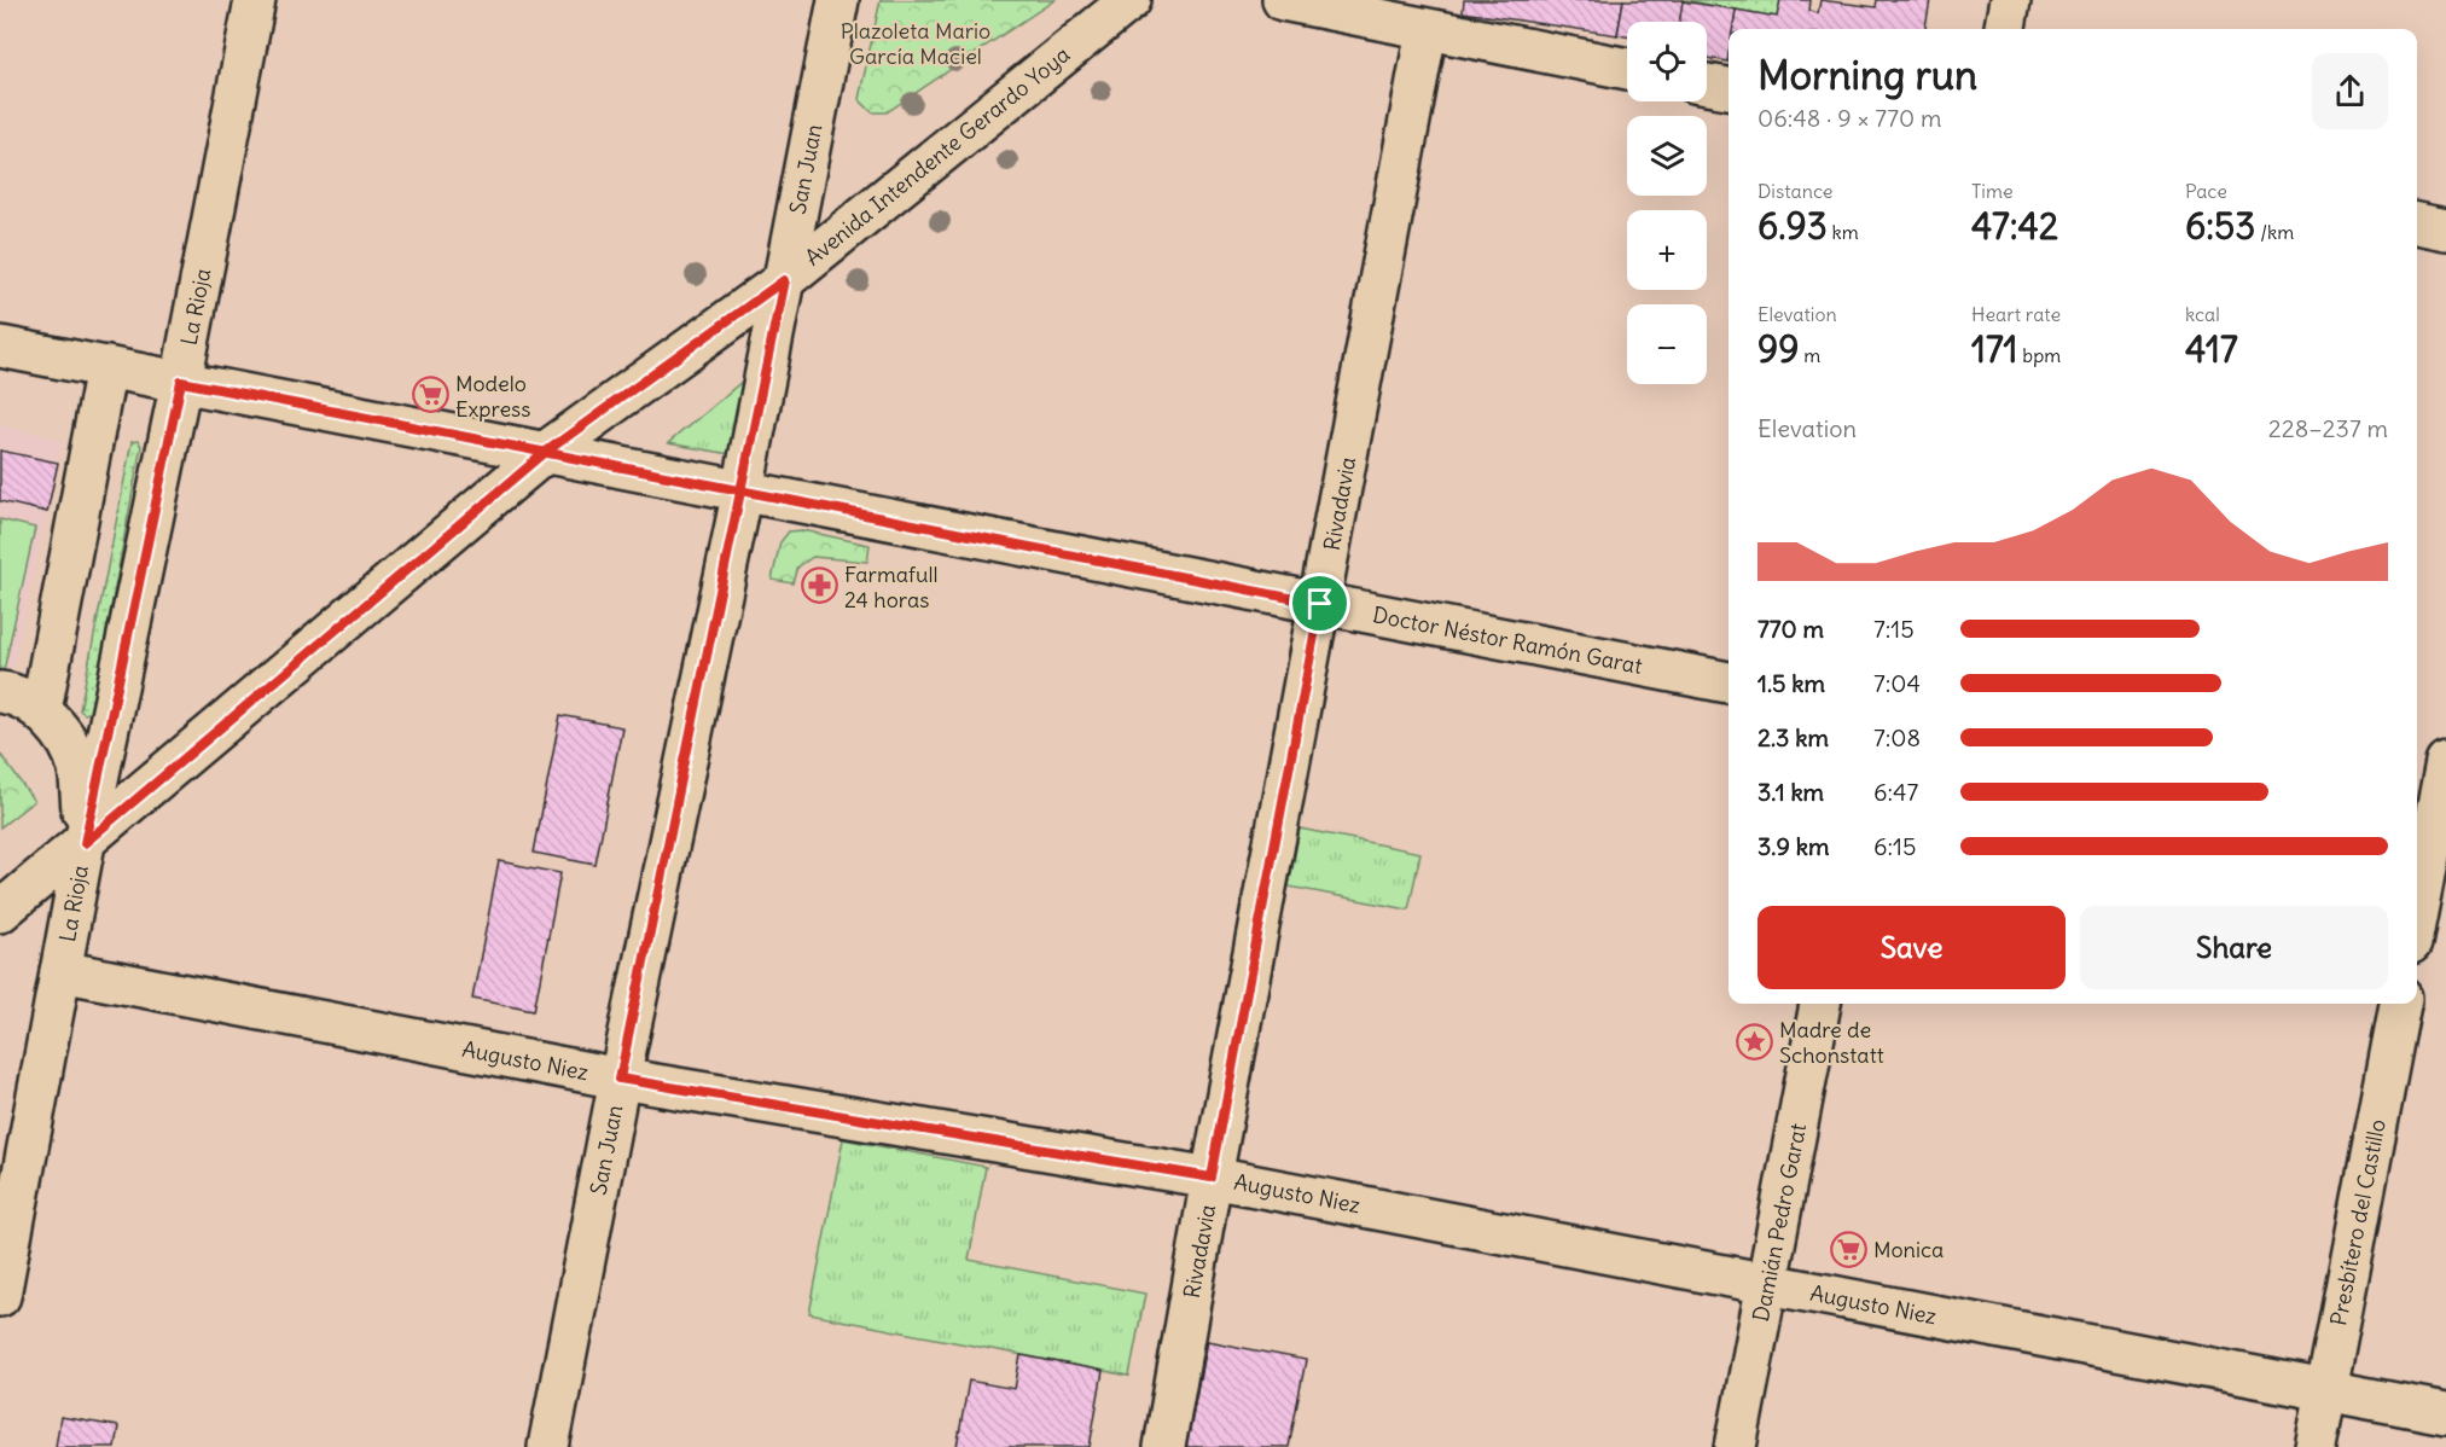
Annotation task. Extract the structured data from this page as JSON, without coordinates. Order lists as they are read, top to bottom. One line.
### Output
{"streets":{"street":["Avenida Intendente Gerardo Yoya","San Juan","La Rioja","Rivadavia","Doctor Néstor Ramón Garat","Augusto Niez","Damián Pedro Garat","Presbítero del Castillo"]},"crossings":[["Avenida Intendente Gerardo Yoya","San Juan"],["Avenida Intendente Gerardo Yoya","La Rioja"],["Avenida Intendente Gerardo Yoya","Doctor Néstor Ramón Garat"],["San Juan","Doctor Néstor Ramón Garat"],["San Juan","Augusto Niez"],["La Rioja","Doctor Néstor Ramón Garat"],["La Rioja","Augusto Niez"],["Rivadavia","Doctor Néstor Ramón Garat"],["Rivadavia","Augusto Niez"],["Augusto Niez","Damián Pedro Garat"],["Augusto Niez","Presbítero del Castillo"]],"parks":["Plazoleta Mario García Maciel"],"places":{"supermarket":["Modelo Express","Monica"],"pharmacy":["Farmafull 24 horas"],"place":["Madre de Schonstatt"]},"page":{"map_buttons":["+","−"],"heading":["Morning run","06:48 · 9 × 770 m"],"stats":[["Distance","6.93 km"],["Time","47:42"],["Pace","6:53 /km"],["Elevation","99 m"],["Heart rate","171 bpm"],["kcal","417"]],"chart":["Elevation","228–237 m"],"list":[{"name":"770 m","note":"7:15"},{"name":"1.5 km","note":"7:04"},{"name":"2.3 km","note":"7:08"},{"name":"3.1 km","note":"6:47"},{"name":"3.9 km","note":"6:15"}],"buttons":["Save","Share"]}}
